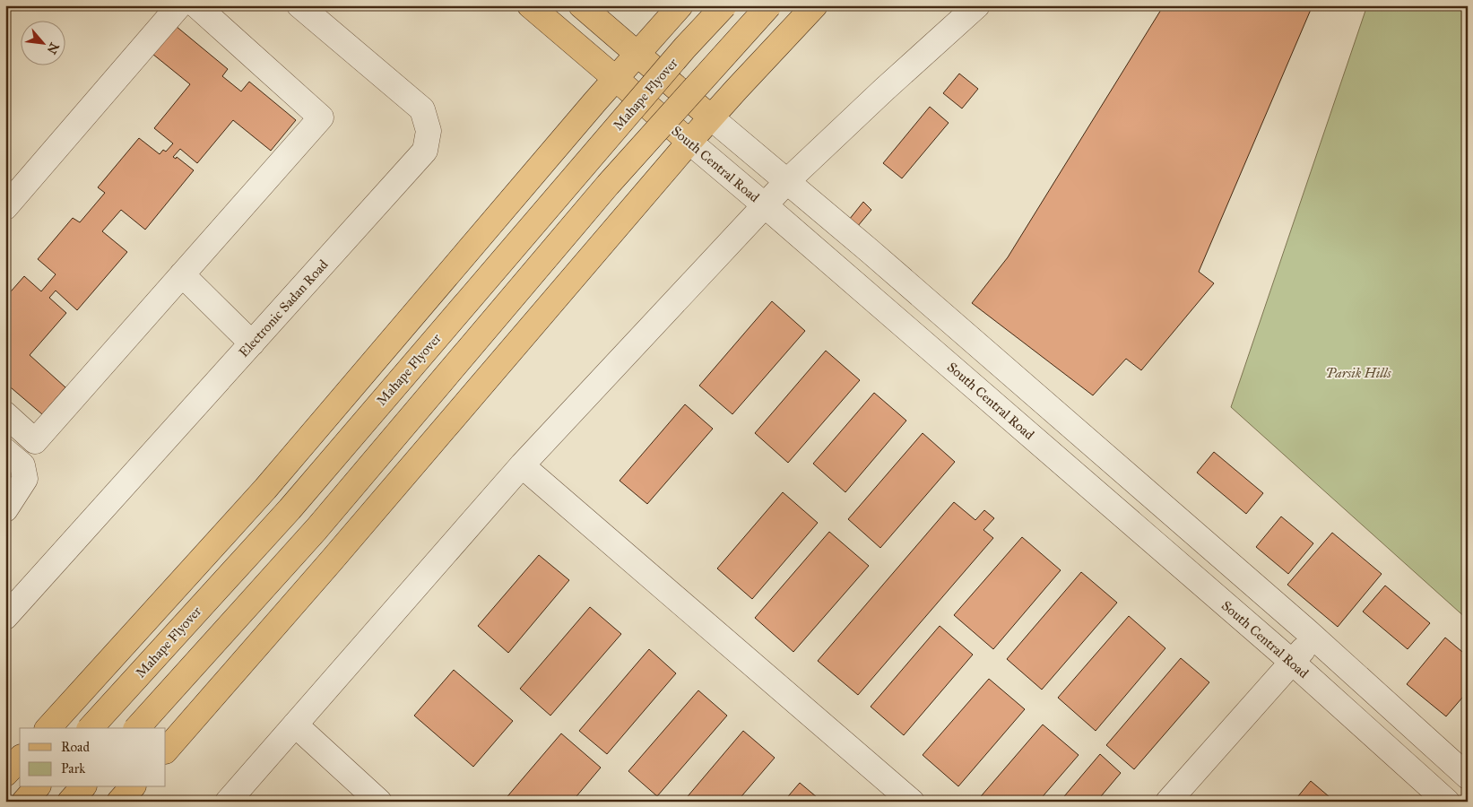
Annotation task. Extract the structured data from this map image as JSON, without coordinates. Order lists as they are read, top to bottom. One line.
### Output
{"streets":{"main road":["Mahape Flyover","South Central Road"],"street":["Electronic Sadan Road"]},"parks":["Parsik Hills"],"legend":["Road","Park"],"north":"bottom right"}
